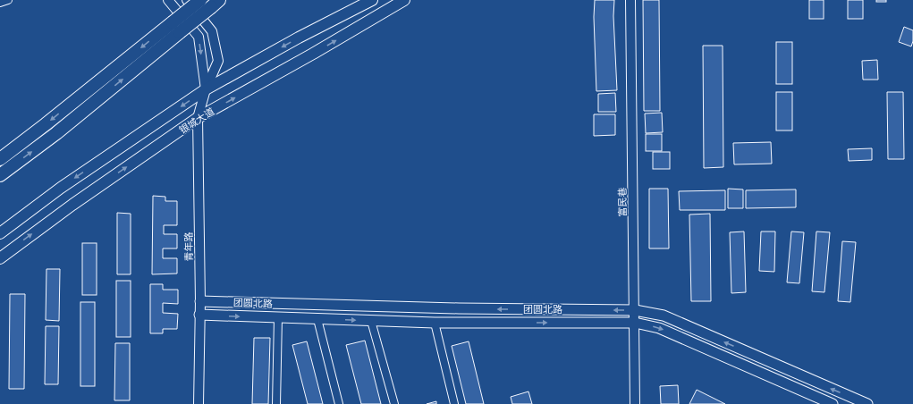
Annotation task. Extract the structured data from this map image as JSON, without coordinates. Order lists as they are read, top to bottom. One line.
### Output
{"streets":{"main road":["银城大道","团圆北路"],"street":["富民巷","青年路"]},"crossings":[["银城大道","青年路"],["富民巷","团圆北路"],["青年路","团圆北路"]]}
